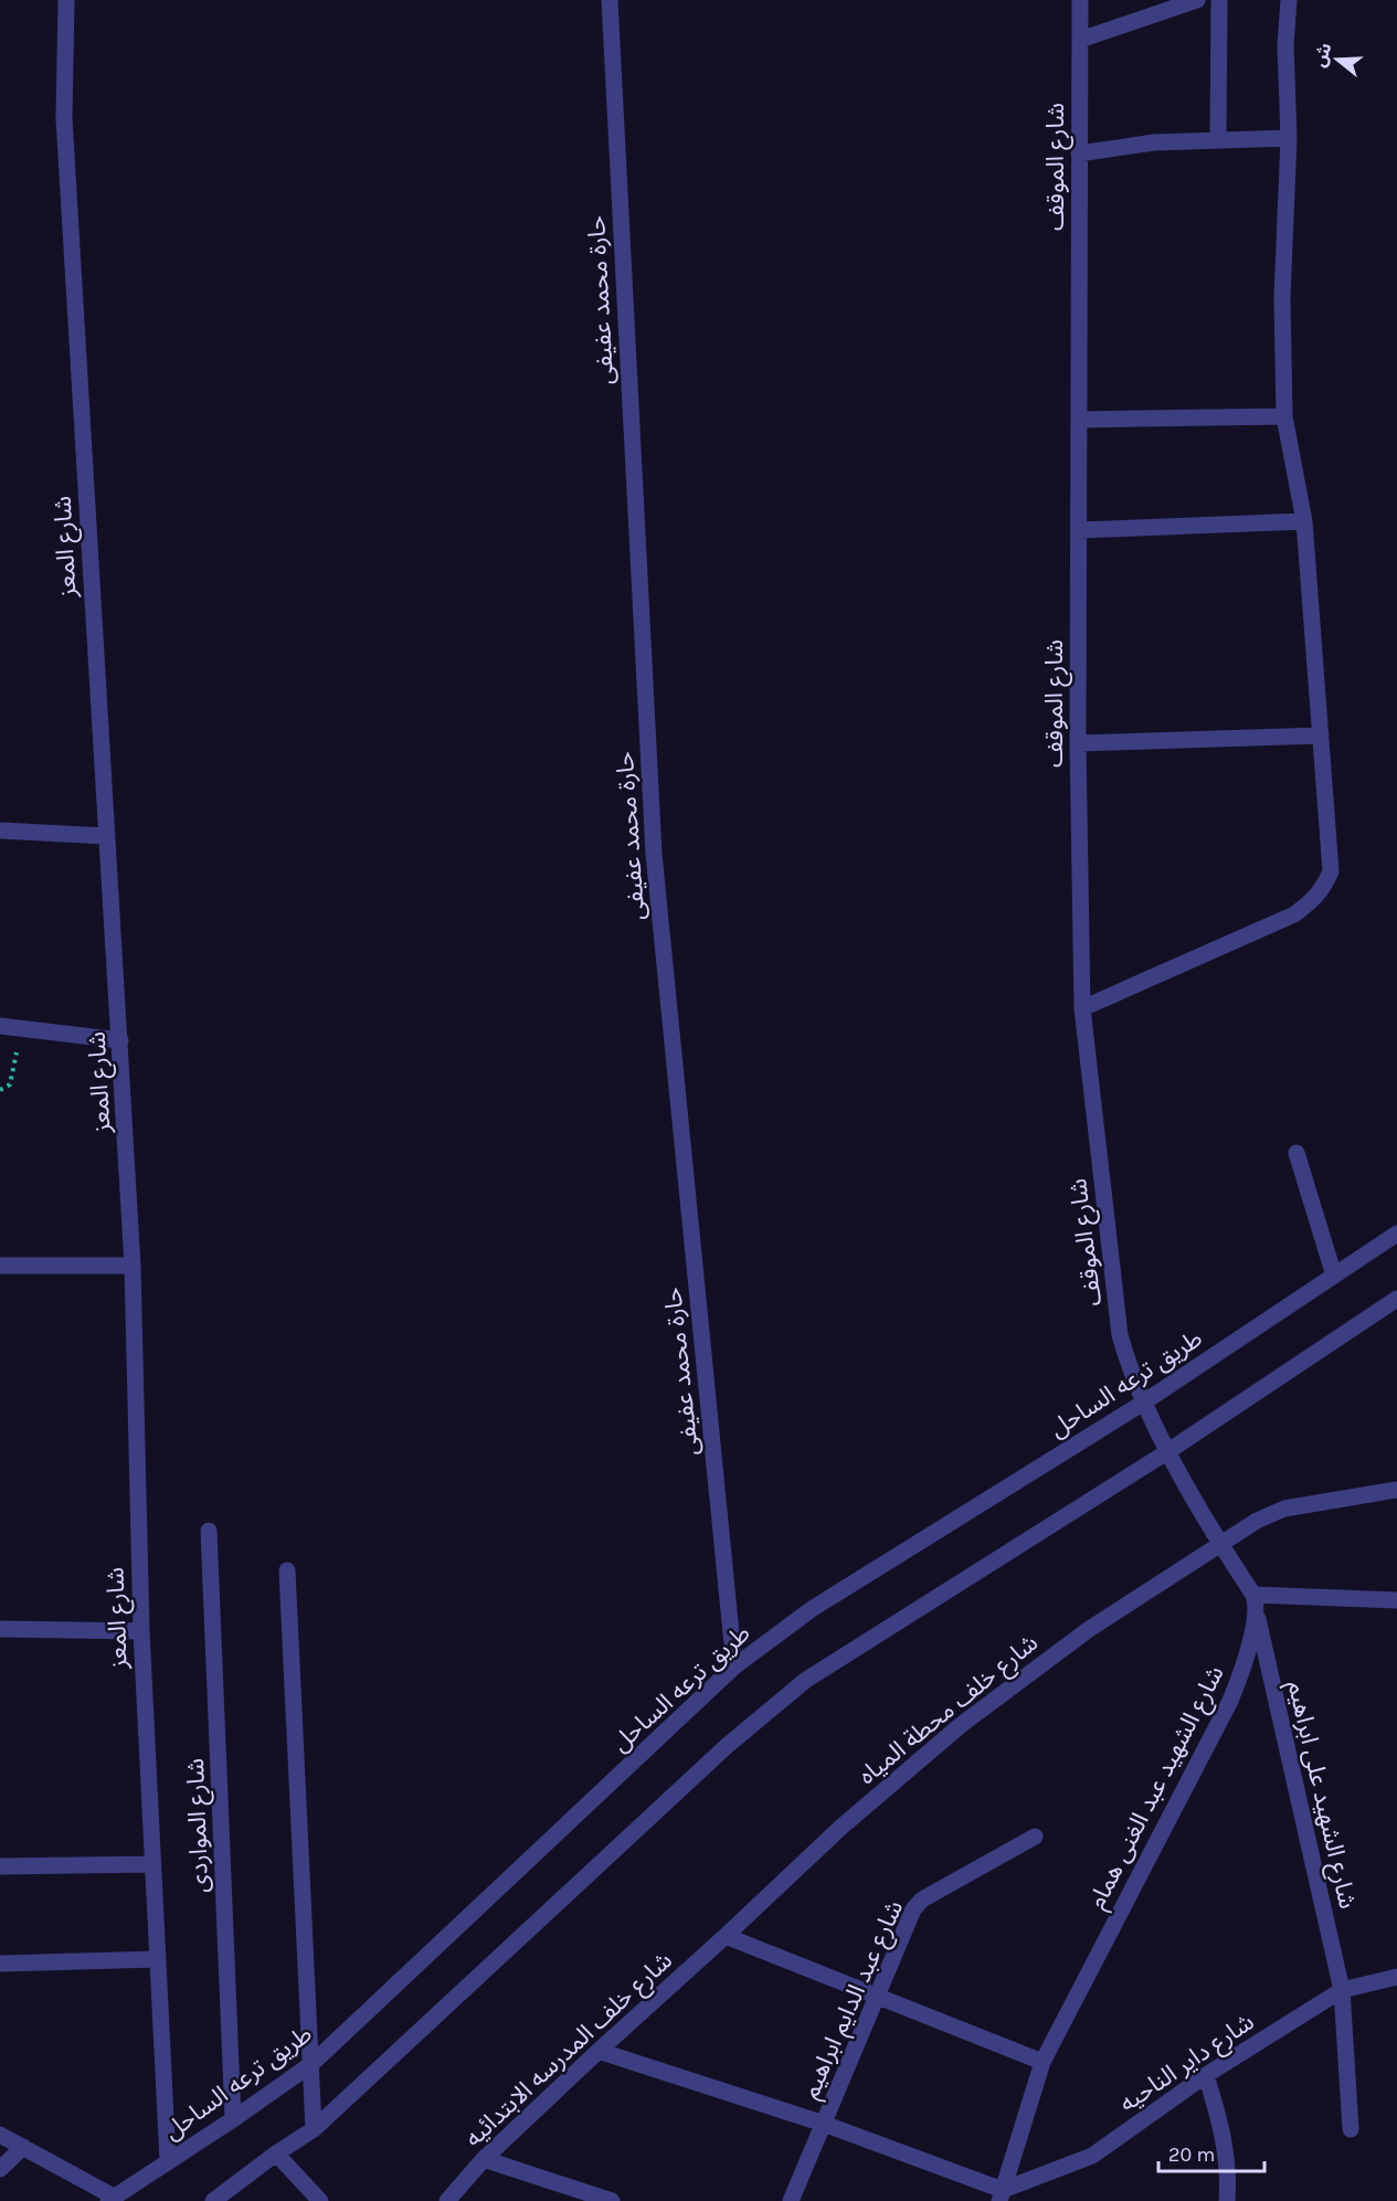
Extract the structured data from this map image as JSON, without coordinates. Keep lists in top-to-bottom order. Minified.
{"streets":{"street":["شارع الموقف","حارة محمد عفيفى","شارع المعز","طريق ترعه الساحل","شارع خلف محطة المياه","شارع الشهيد عبد الغنى همام","شارع الشهيد على ابراهيم","شارع المواردى","شارع عبد الدايم ابراهيم","شارع خلف المدرسه الابتدائيه","شارع داير الناحيه"]},"crossings":[["شارع الموقف","طريق ترعه الساحل"],["حارة محمد عفيفى","طريق ترعه الساحل"],["شارع المعز","طريق ترعه الساحل"],["طريق ترعه الساحل","شارع المواردى"],["شارع خلف محطة المياه","شارع خلف المدرسه الابتدائيه"],["شارع الشهيد عبد الغنى همام","شارع الشهيد على ابراهيم"],["شارع الشهيد عبد الغنى همام","شارع داير الناحيه"],["شارع الشهيد على ابراهيم","شارع داير الناحيه"]],"scale_bar":"20 m","north":"left"}
